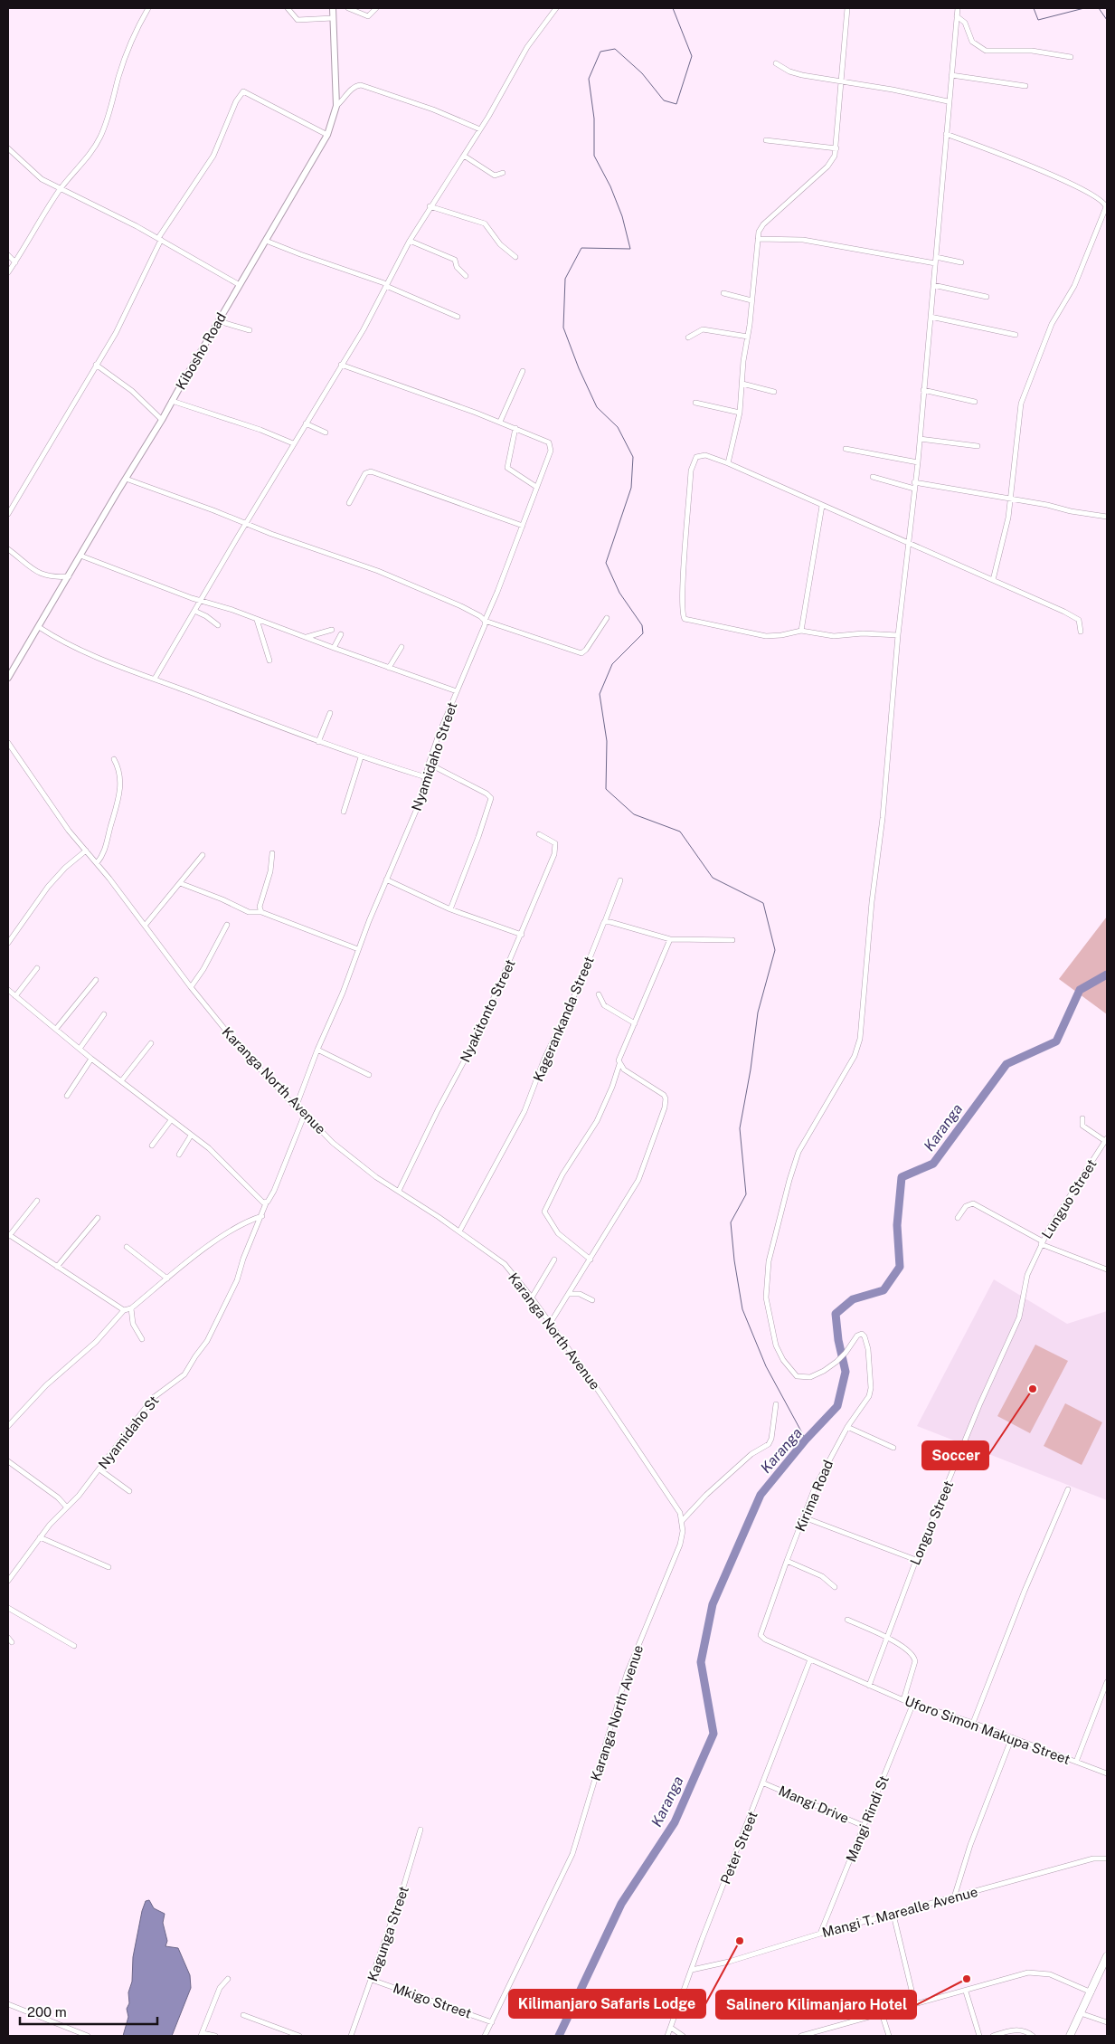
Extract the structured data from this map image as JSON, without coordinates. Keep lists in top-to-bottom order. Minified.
{"streets":{"street":["Kibosho Road","Nyamidaho Street","Nyakitonto Street","Kagerankanda Street","Karanga North Avenue","Lunguo Street","Nyamidaho St","Kirima Road","Longuo Street","Uforo Simon Makupa Street","Mangi Drive","Mangi Rindi St","Peter Street","Mangi T. Marealle Avenue","Kagunga Street","Mkigo Street"]},"crossings":[["Nyamidaho Street","Karanga North Avenue"],["Nyakitonto Street","Karanga North Avenue"],["Kagerankanda Street","Karanga North Avenue"],["Karanga North Avenue","Nyamidaho St"],["Karanga North Avenue","Mkigo Street"],["Lunguo Street","Longuo Street"],["Kirima Road","Uforo Simon Makupa Street"],["Kirima Road","Peter Street"],["Longuo Street","Uforo Simon Makupa Street"],["Uforo Simon Makupa Street","Mangi Rindi St"],["Uforo Simon Makupa Street","Peter Street"],["Mangi Drive","Mangi Rindi St"],["Mangi Drive","Peter Street"],["Mangi Rindi St","Mangi T. Marealle Avenue"],["Peter Street","Mangi T. Marealle Avenue"],["Kagunga Street","Mkigo Street"]],"water":["Karanga"],"places":["Soccer","Kilimanjaro Safaris Lodge","Salinero Kilimanjaro Hotel"],"scale_bar":"200 m"}
